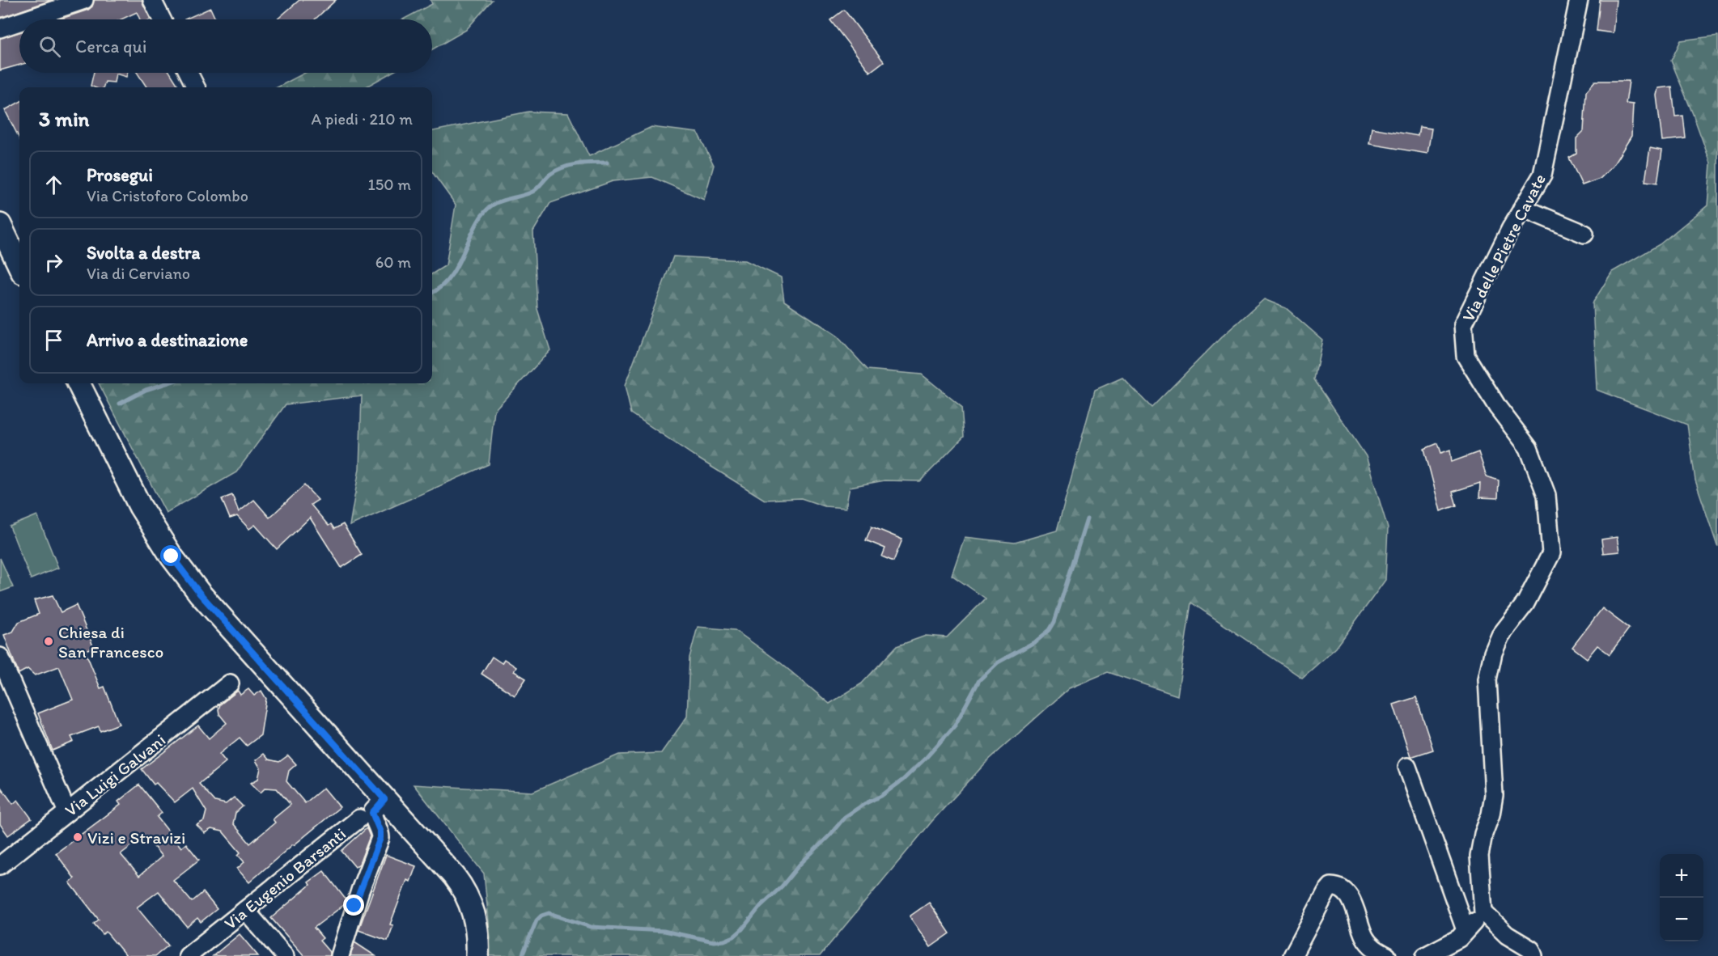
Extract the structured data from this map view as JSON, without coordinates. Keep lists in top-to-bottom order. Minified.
{"streets":{"street":["Via delle Pietre Cavate","Via Luigi Galvani","Via Eugenio Barsanti"]},"places":["Chiesa di San Francesco","Vizi e Stravizi"],"page":{"search":"Cerca qui","heading":["3 min","A piedi · 210 m"],"list":[["Prosegui","Via Cristoforo Colombo","150 m"],["Svolta a destra","Via di Cerviano","60 m"],"Arrivo a destinazione"],"map_buttons":["+","−"]}}
